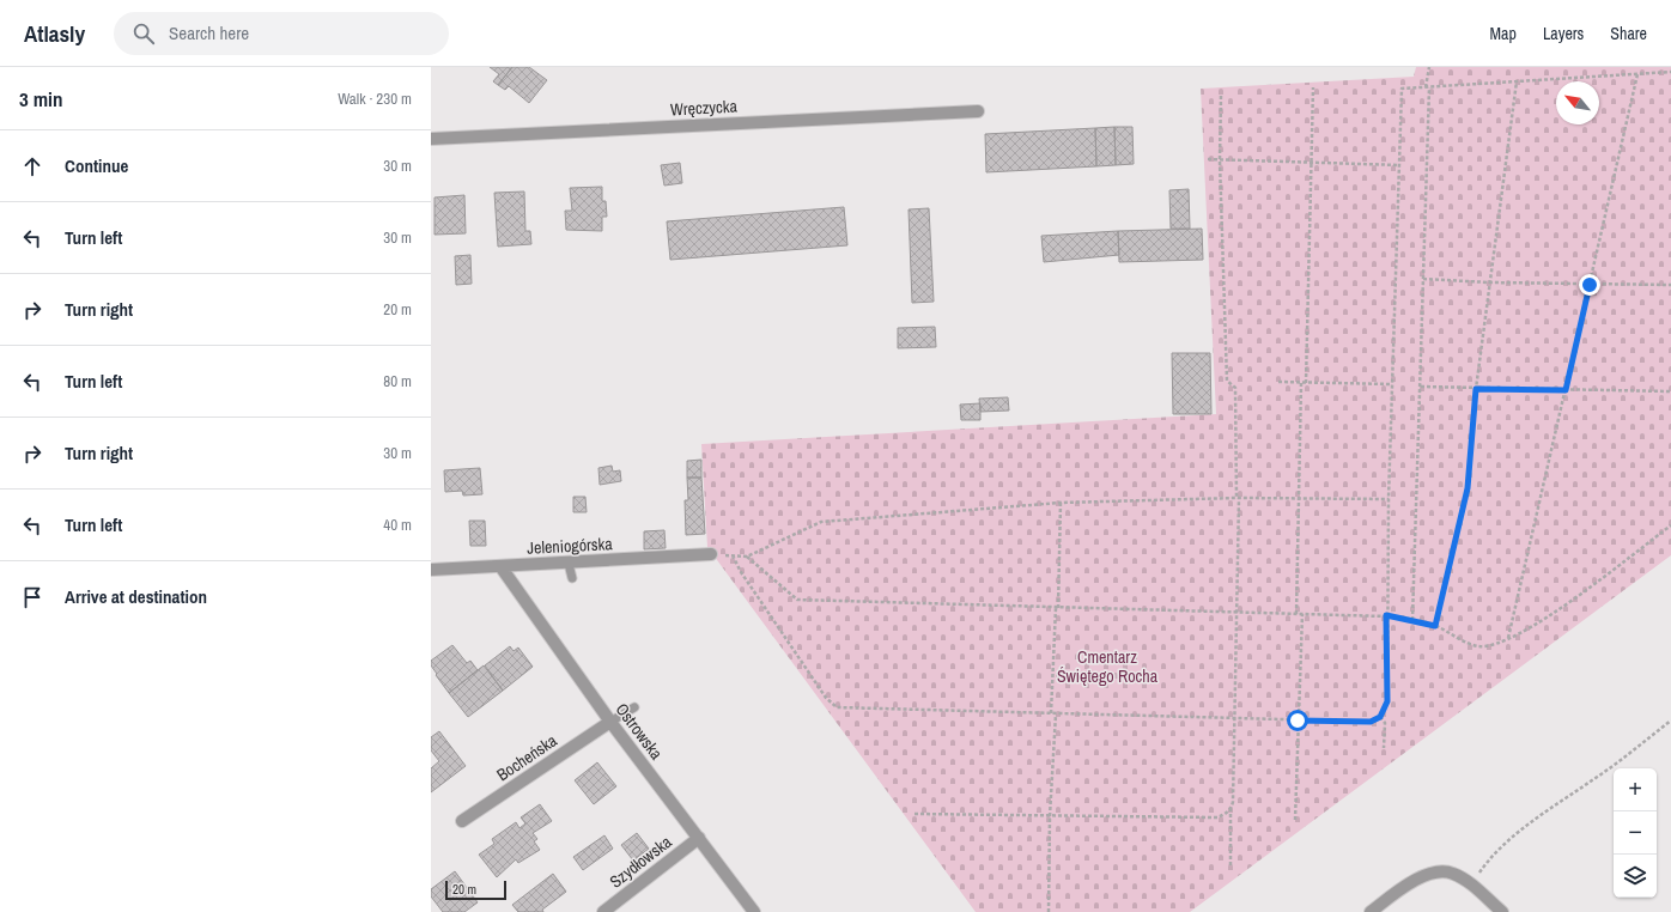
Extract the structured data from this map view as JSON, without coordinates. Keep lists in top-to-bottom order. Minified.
{"streets":{"street":["Wręczycka","Jeleniogórska","Ostrowska","Bocheńska","Szydłowska"]},"crossings":[["Jeleniogórska","Ostrowska"],["Ostrowska","Bocheńska"],["Ostrowska","Szydłowska"]],"parks":["Cmentarz Świętego Rocha"],"scale_bar":"20 m","north":"top left","page":{"header":"Atlasly","search":"Search here","nav":["Map","Layers","Share"],"heading":["3 min","Walk · 230 m"],"list":[["Continue","30 m"],["Turn left","30 m"],["Turn right","20 m"],["Turn left","80 m"],["Turn right","30 m"],["Turn left","40 m"],"Arrive at destination"],"map_buttons":["+","−"],"scale":"20 m"}}
